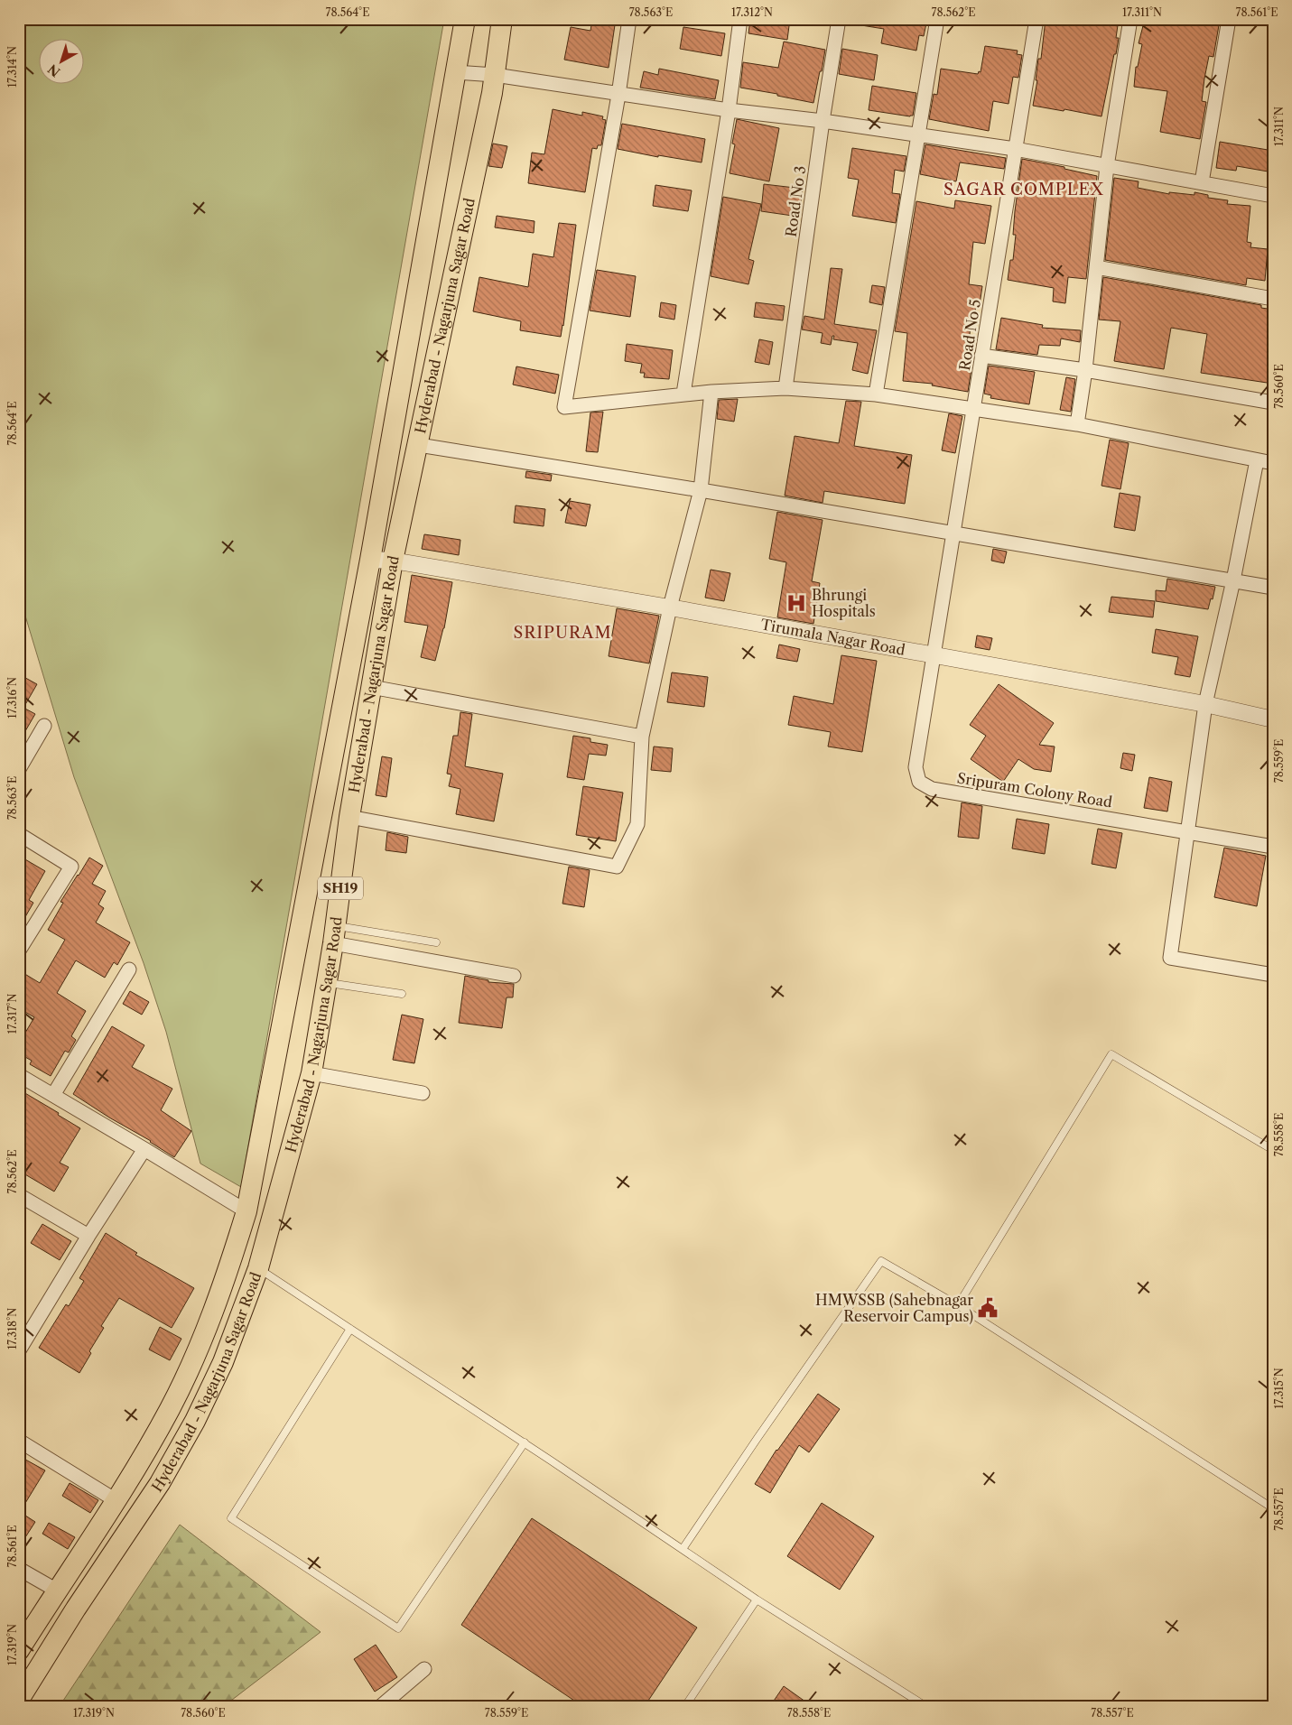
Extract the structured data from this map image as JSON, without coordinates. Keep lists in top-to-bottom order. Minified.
{"streets":{"main road":["Hyderabad - Nagarjuna Sagar Road","SH19"],"street":["Road No 3","Road No 5","Tirumala Nagar Road","Sripuram Colony Road"]},"crossings":[["Hyderabad - Nagarjuna Sagar Road","Tirumala Nagar Road"],["Road No 5","Tirumala Nagar Road"],["Road No 5","Sripuram Colony Road"],["Tirumala Nagar Road","Sripuram Colony Road"]],"districts":["SAGAR COMPLEX","SRIPURAM"],"places":{"hospital":["Bhrungi Hospitals"],"public building":["HMWSSB (Sahebnagar Reservoir Campus)"]},"north":"bottom left","coordinates":["78.564°E","78.563°E","17.312°N","78.562°E","17.311°N","78.561°E","17.314°N","78.560°E","17.316°N","78.559°E","17.317°N","78.558°E","17.318°N","17.315°N","78.557°E","17.319°N"]}
